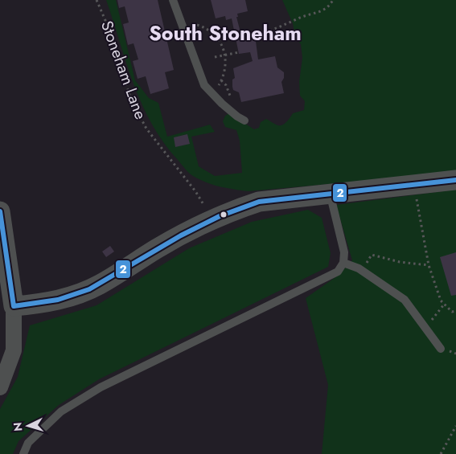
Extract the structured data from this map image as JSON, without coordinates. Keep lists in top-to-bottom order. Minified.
{"streets":{"path":["Stoneham Lane"]},"districts":["South Stoneham"],"lines":["transit line 2"],"north":"left"}
